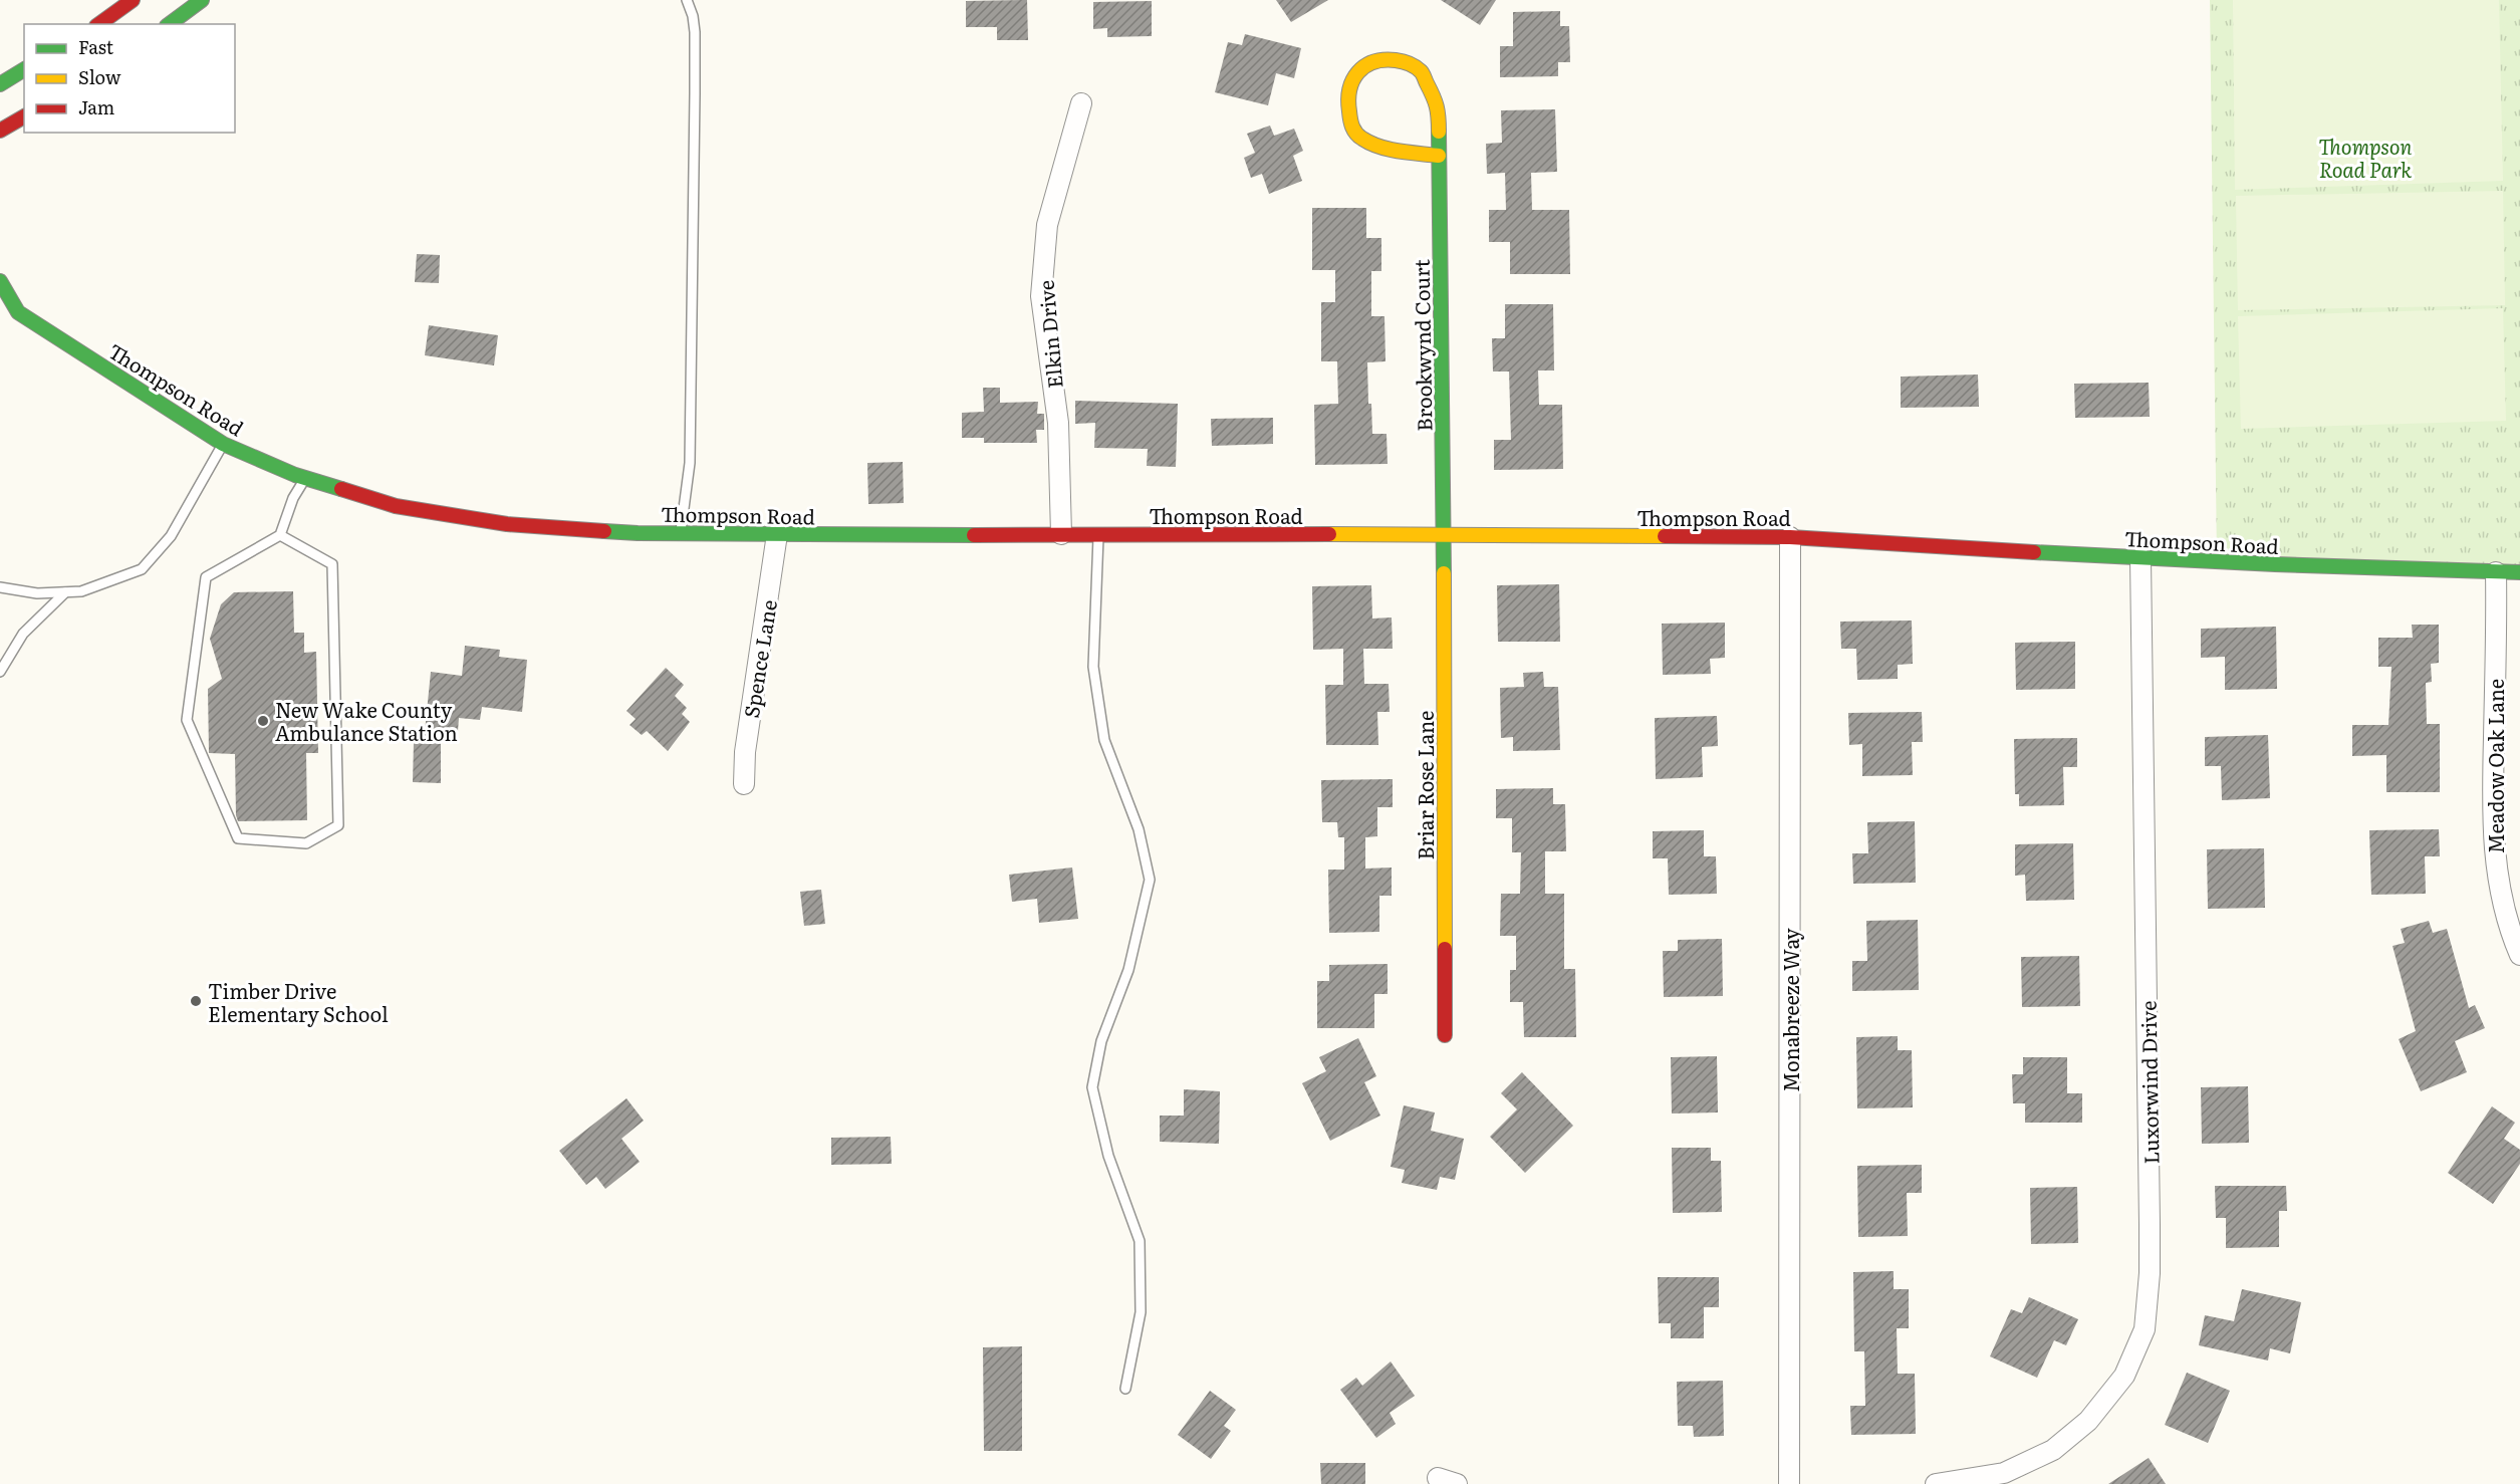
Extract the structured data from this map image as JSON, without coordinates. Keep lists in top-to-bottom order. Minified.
{"streets":{"street":["Elkin Drive","Brookwynd Court","Thompson Road","Spence Lane","Meadow Oak Lane","Briar Rose Lane","Monabreeze Way","Luxorwind Drive"]},"crossings":[["Elkin Drive","Thompson Road"],["Brookwynd Court","Thompson Road"],["Brookwynd Court","Briar Rose Lane"],["Thompson Road","Spence Lane"],["Thompson Road","Meadow Oak Lane"],["Thompson Road","Briar Rose Lane"],["Thompson Road","Monabreeze Way"],["Thompson Road","Luxorwind Drive"]],"parks":["Thompson Road Park"],"places":["New Wake County Ambulance Station","Timber Drive Elementary School"],"legend":["Fast","Slow","Jam"]}
